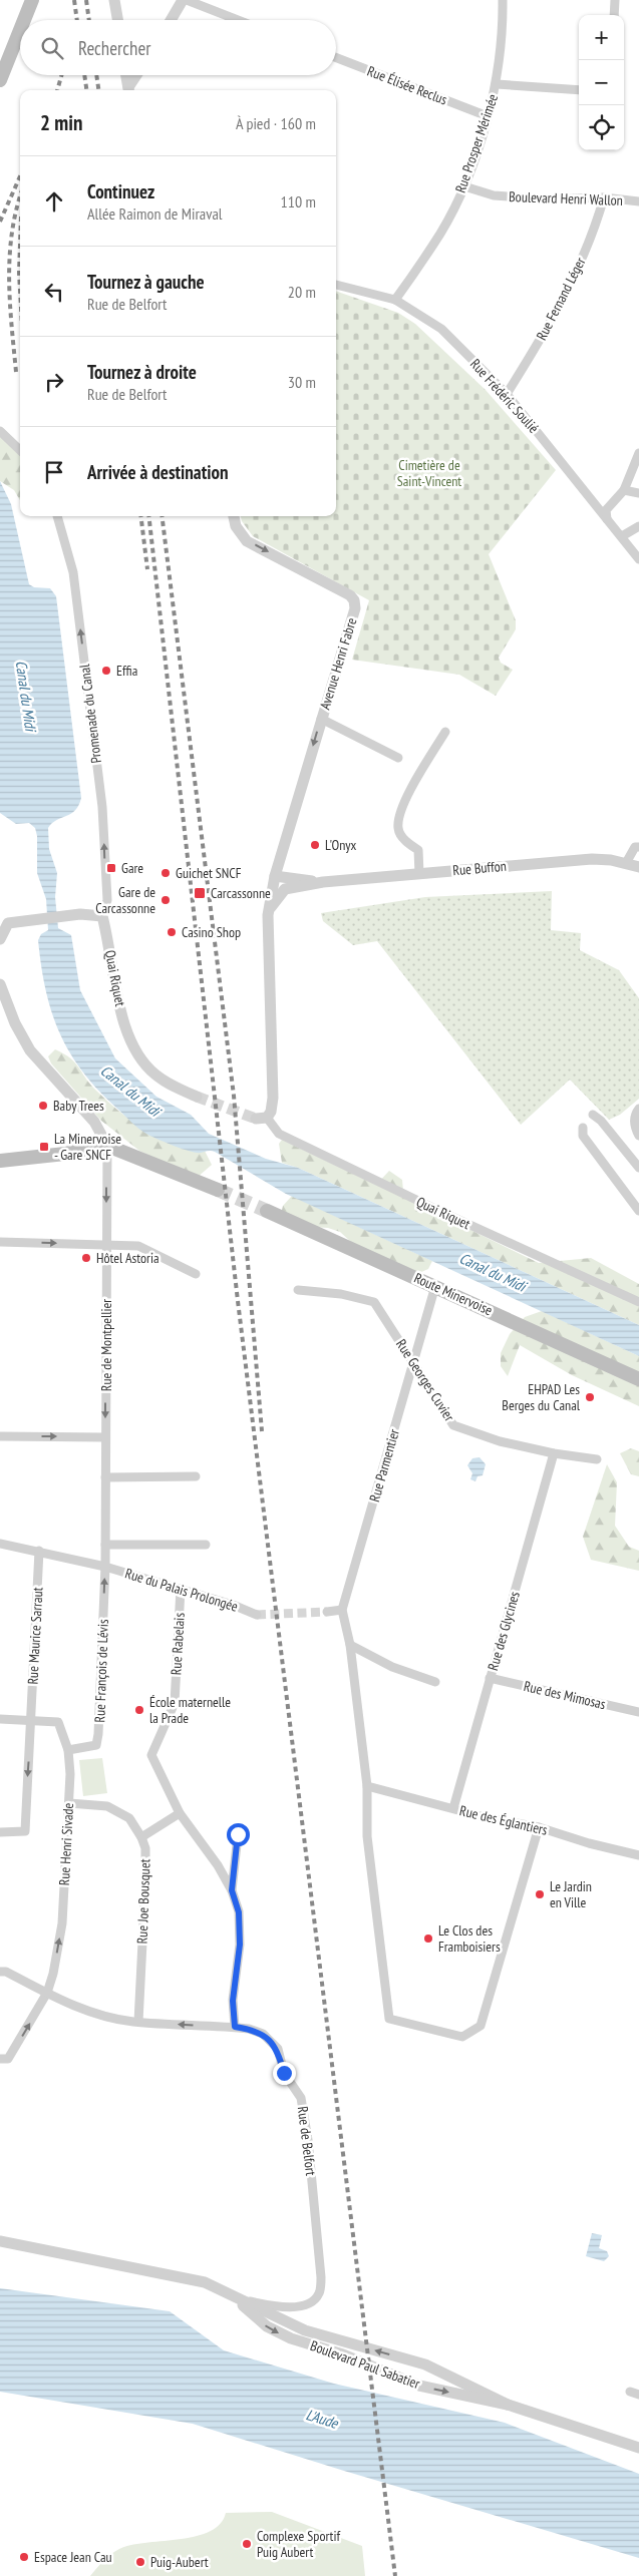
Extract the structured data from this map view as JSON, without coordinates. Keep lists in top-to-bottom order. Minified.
{"streets":{"main road":["Route Minervoise"],"street":["Rue Élisée Reclus","Rue Prosper Mérimée","Boulevard Henri Wallon","Rue Fernand Léger","Rue Frédéric Soulié","Avenue Henri Fabre","Promenade du Canal","Rue Buffon","Quai Riquet","Rue de Montpellier","Rue Georges Cuvier","Rue Parmentier","Rue du Palais Prolongée","Rue des Glycines","Rue Maurice Sarraut","Rue Rabelais","Rue François de Lévis","Rue des Mimosas","Rue des Églantiers","Rue Henri Sivade","Rue Joe Bousquet","Rue de Belfort","Boulevard Paul Sabatier"]},"crossings":[["Rue Élisée Reclus","Rue Prosper Mérimée"],["Rue Prosper Mérimée","Boulevard Henri Wallon"],["Rue Prosper Mérimée","Rue Frédéric Soulié"],["Boulevard Henri Wallon","Rue Fernand Léger"],["Rue Fernand Léger","Rue Frédéric Soulié"],["Avenue Henri Fabre","Rue Buffon"],["Promenade du Canal","Quai Riquet"],["Route Minervoise","Rue Parmentier"],["Rue de Montpellier","Rue du Palais Prolongée"],["Rue de Montpellier","Rue François de Lévis"],["Rue Georges Cuvier","Rue Parmentier"],["Rue Georges Cuvier","Rue des Glycines"],["Rue Parmentier","Rue des Églantiers"],["Rue du Palais Prolongée","Rue Maurice Sarraut"],["Rue du Palais Prolongée","Rue Rabelais"],["Rue du Palais Prolongée","Rue François de Lévis"],["Rue des Glycines","Rue des Mimosas"],["Rue des Glycines","Rue des Églantiers"],["Rue Maurice Sarraut","Rue Henri Sivade"],["Rue François de Lévis","Rue Henri Sivade"],["Rue Henri Sivade","Rue Joe Bousquet"],["Rue Henri Sivade","Rue de Belfort"],["Rue Joe Bousquet","Rue de Belfort"],["Rue de Belfort","Boulevard Paul Sabatier"]],"one_way":["Avenue Henri Fabre","Promenade du Canal","Rue de Montpellier","Rue Maurice Sarraut","Rue François de Lévis","Rue Henri Sivade"],"water":["Canal du Midi","L'Aude"],"parks":["Cimetière de Saint-Vincent"],"places":{"other":["Effia","L'Onyx","Guichet SNCF","Gare de Carcassonne","Casino Shop","Baby Trees","Hôtel Astoria","EHPAD Les Berges du Canal","École maternelle la Prade","Le Jardin en Ville","Le Clos des Framboisiers","Complexe Sportif Puig Aubert","Espace Jean Cau","Puig-Aubert"],"transit":["Gare","Carcassonne","La Minervoise - Gare SNCF"]},"page":{"map_buttons":["+","−"],"search":"Rechercher","heading":["2 min","À pied · 160 m"],"list":[["Continuez","Allée Raimon de Miraval","110 m"],["Tournez à gauche","Rue de Belfort","20 m"],["Tournez à droite","Rue de Belfort","30 m"],"Arrivée à destination"]}}
